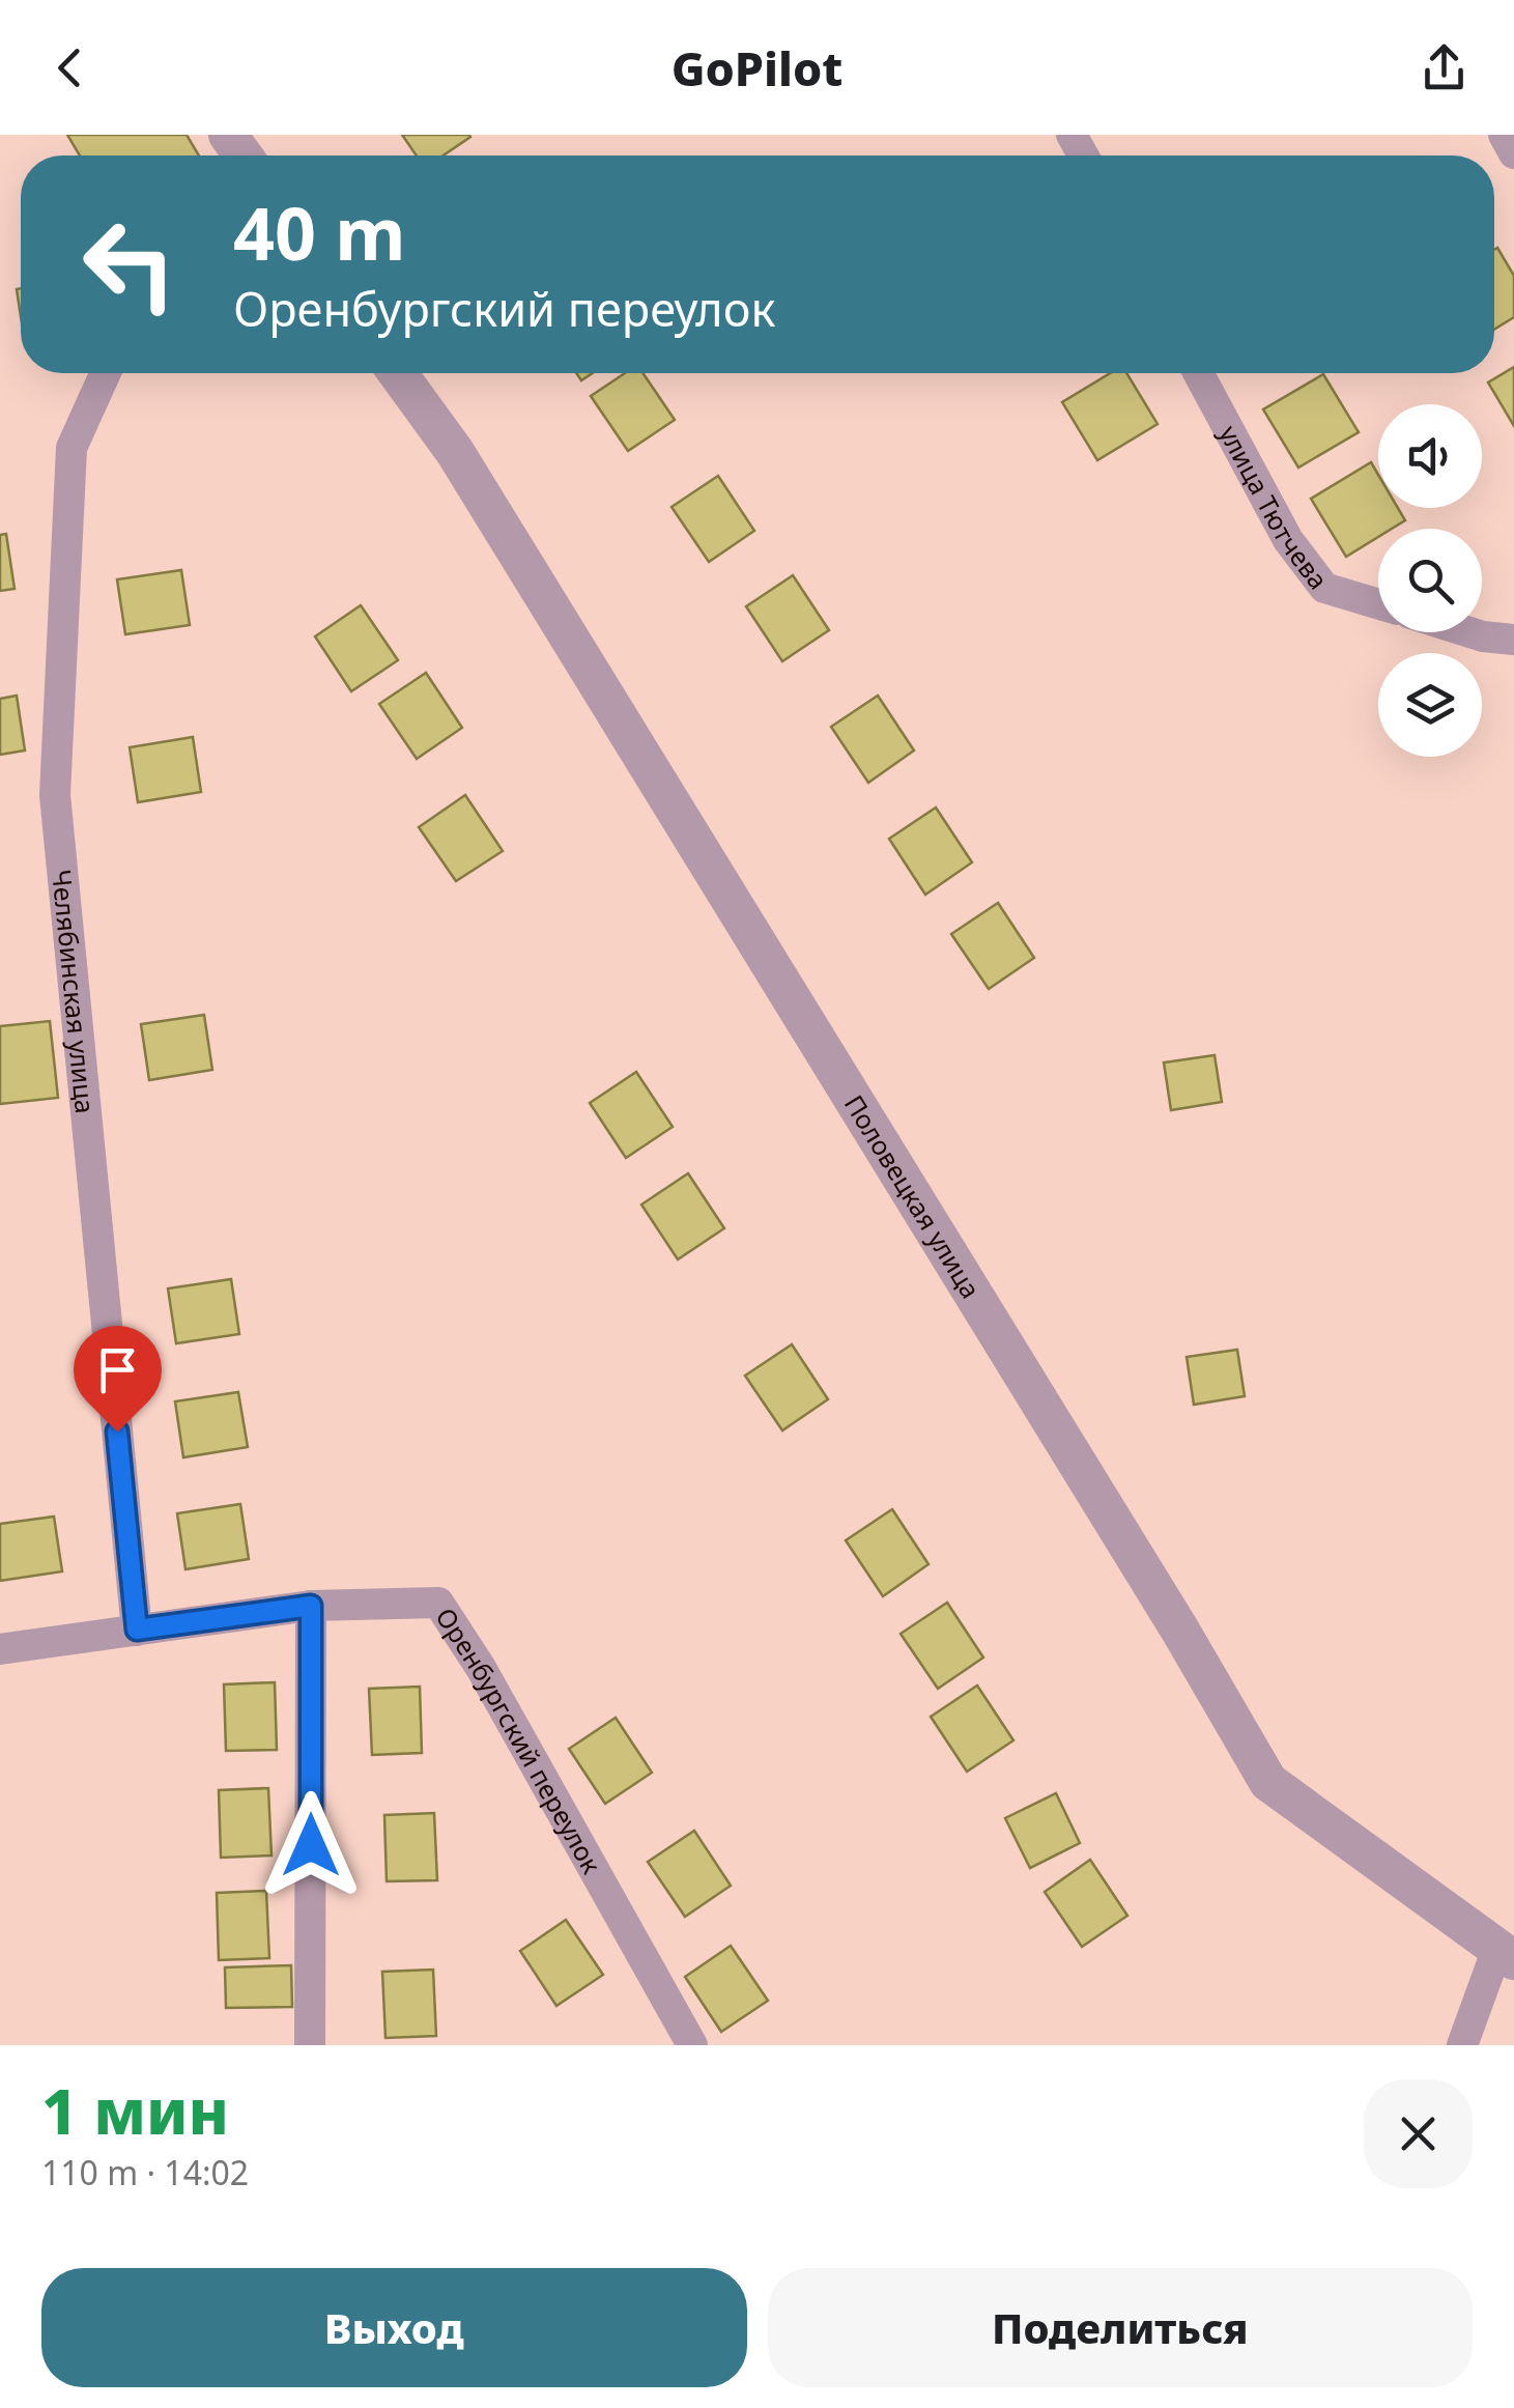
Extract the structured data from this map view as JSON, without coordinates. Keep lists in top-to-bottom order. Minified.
{"streets":{"street":["улица Тютчева","Челябинская улица","Половецкая улица","Оренбургский переулок"]},"crossings":[["Челябинская улица","Оренбургский переулок"]],"page":{"header":"GoPilot","turn":["40 m","Оренбургский переулок"],"heading":["1 мин","110 m · 14:02"],"buttons":["Выход","Поделиться"]}}
